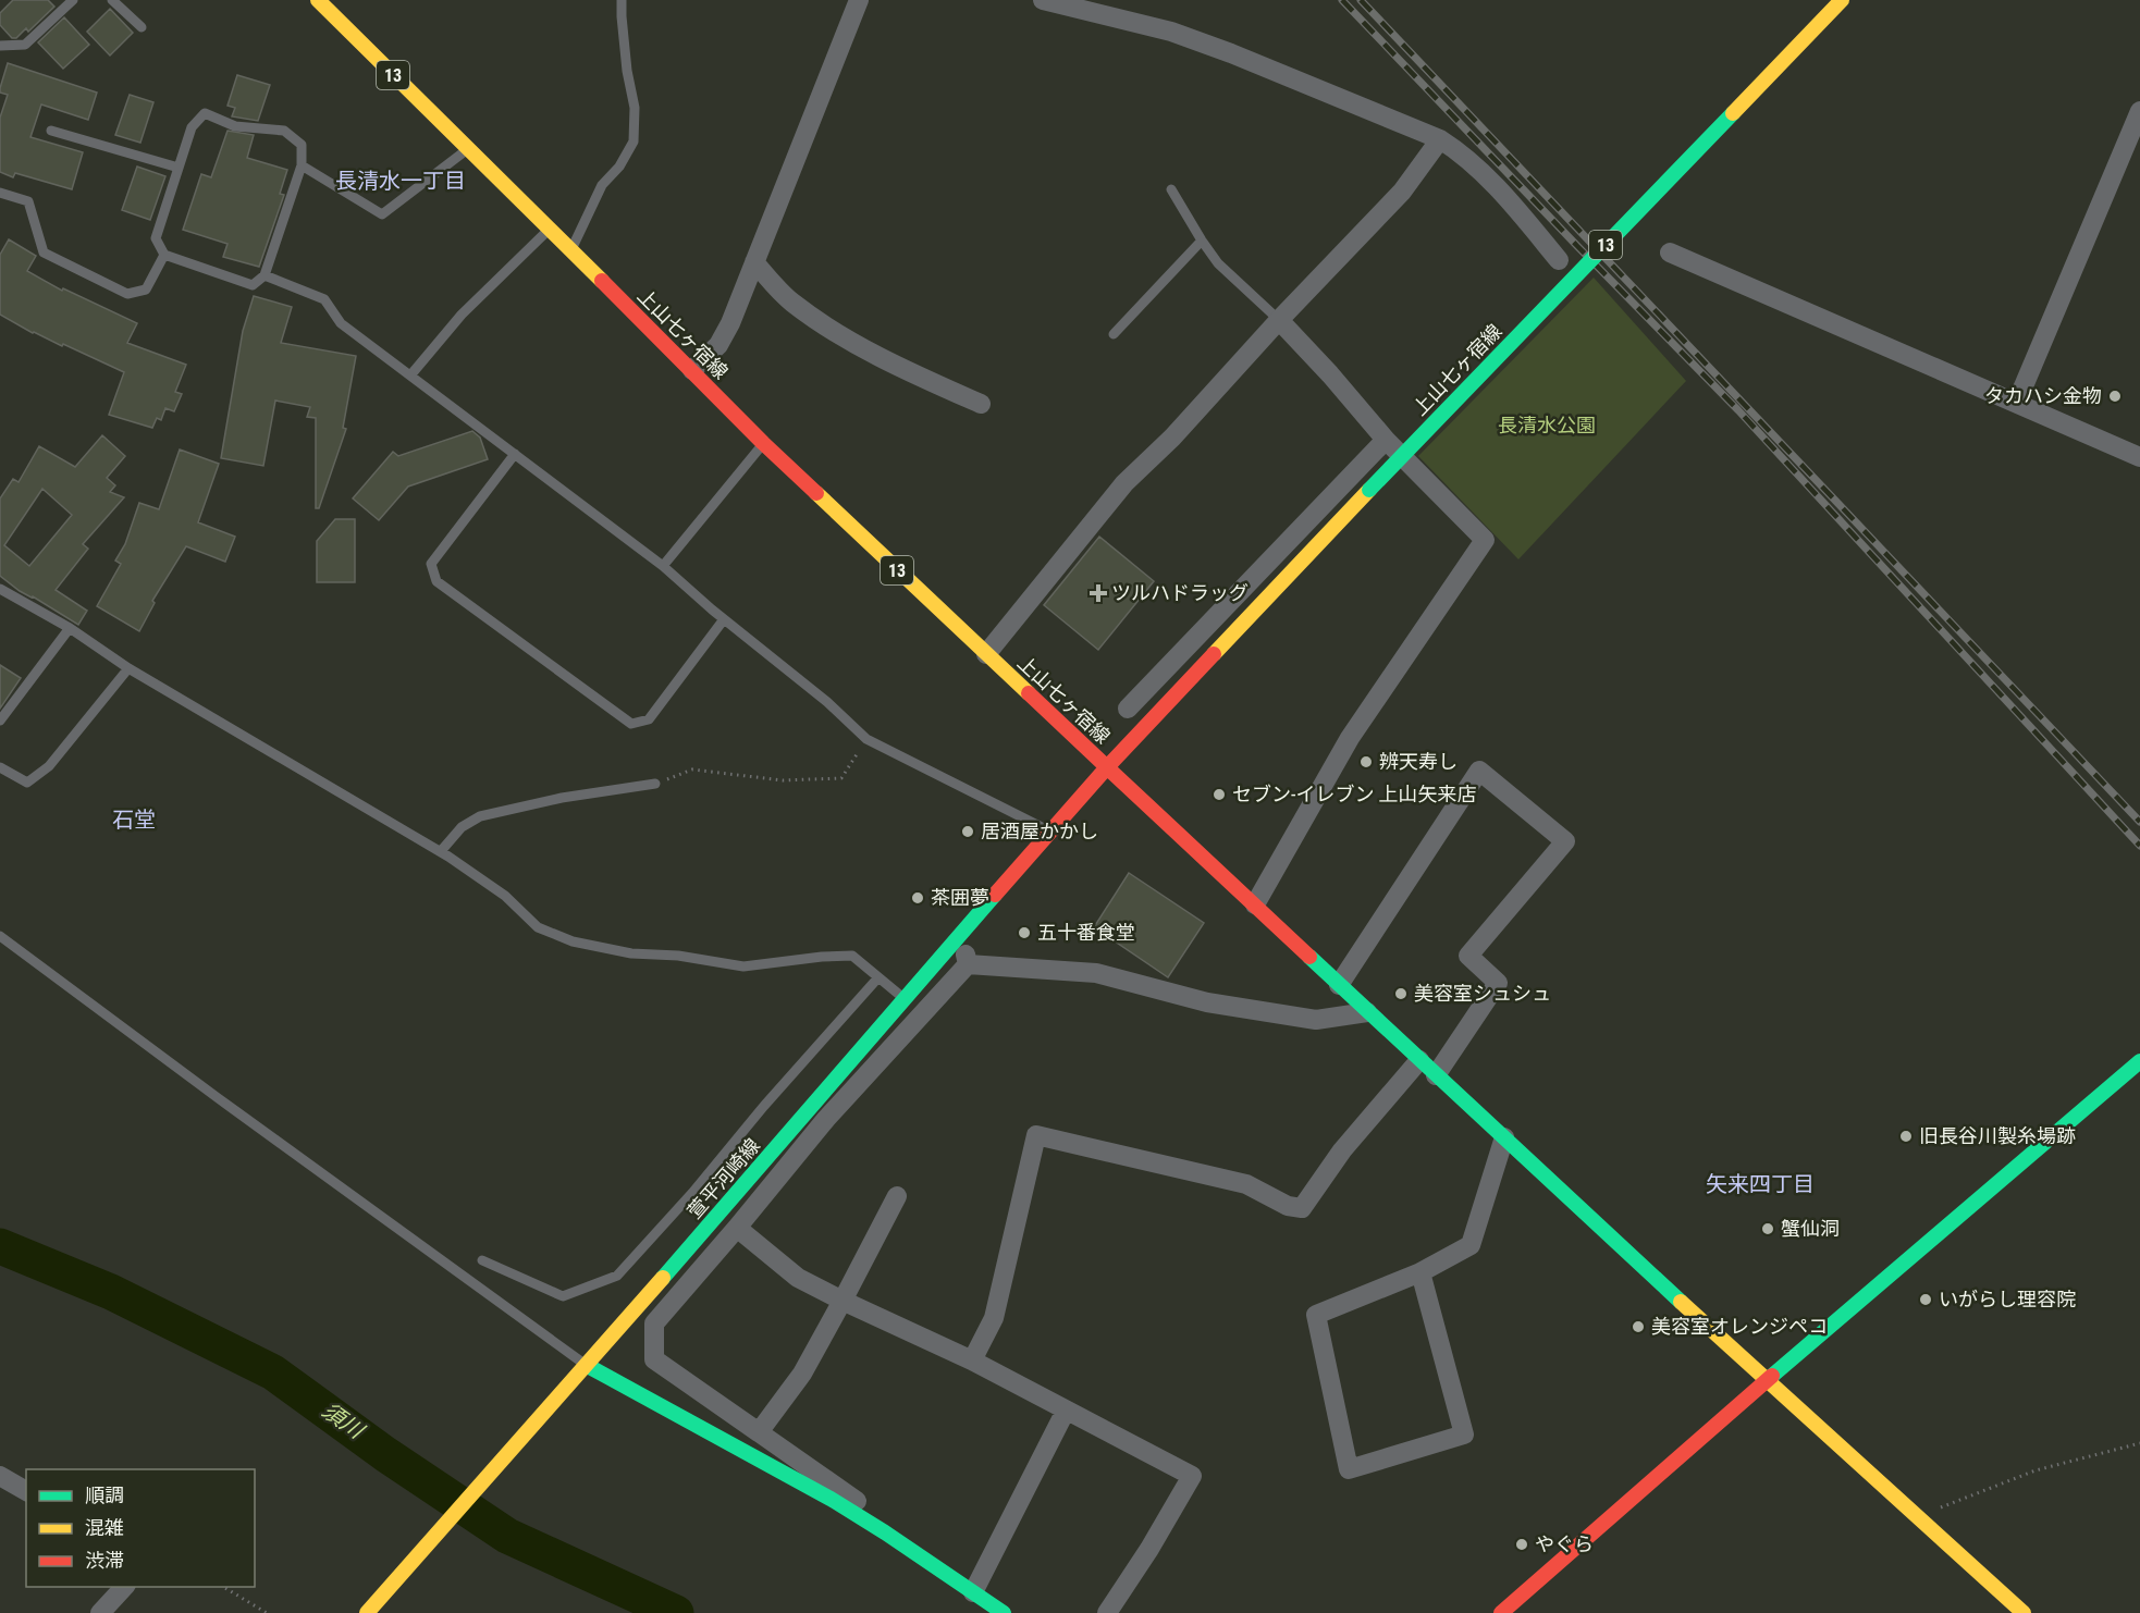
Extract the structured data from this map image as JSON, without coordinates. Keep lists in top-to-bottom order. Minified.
{"streets":{"main road":["13","上山七ヶ宿線","萱平河崎線"]},"crossings":[["上山七ヶ宿線","萱平河崎線"]],"districts":["長清水一丁目","石堂","矢来四丁目"],"water":["須川"],"parks":["長清水公園"],"places":{"other":["タカハシ金物","辨天寿し","セブン-イレブン 上山矢来店","居酒屋かかし","茶囲夢","五十番食堂","美容室シュシュ","旧長谷川製糸場跡","蟹仙洞","いがらし理容院","美容室オレンジペコ","やぐら"],"health":["ツルハドラッグ"]},"legend":["順調","混雑","渋滞"]}
